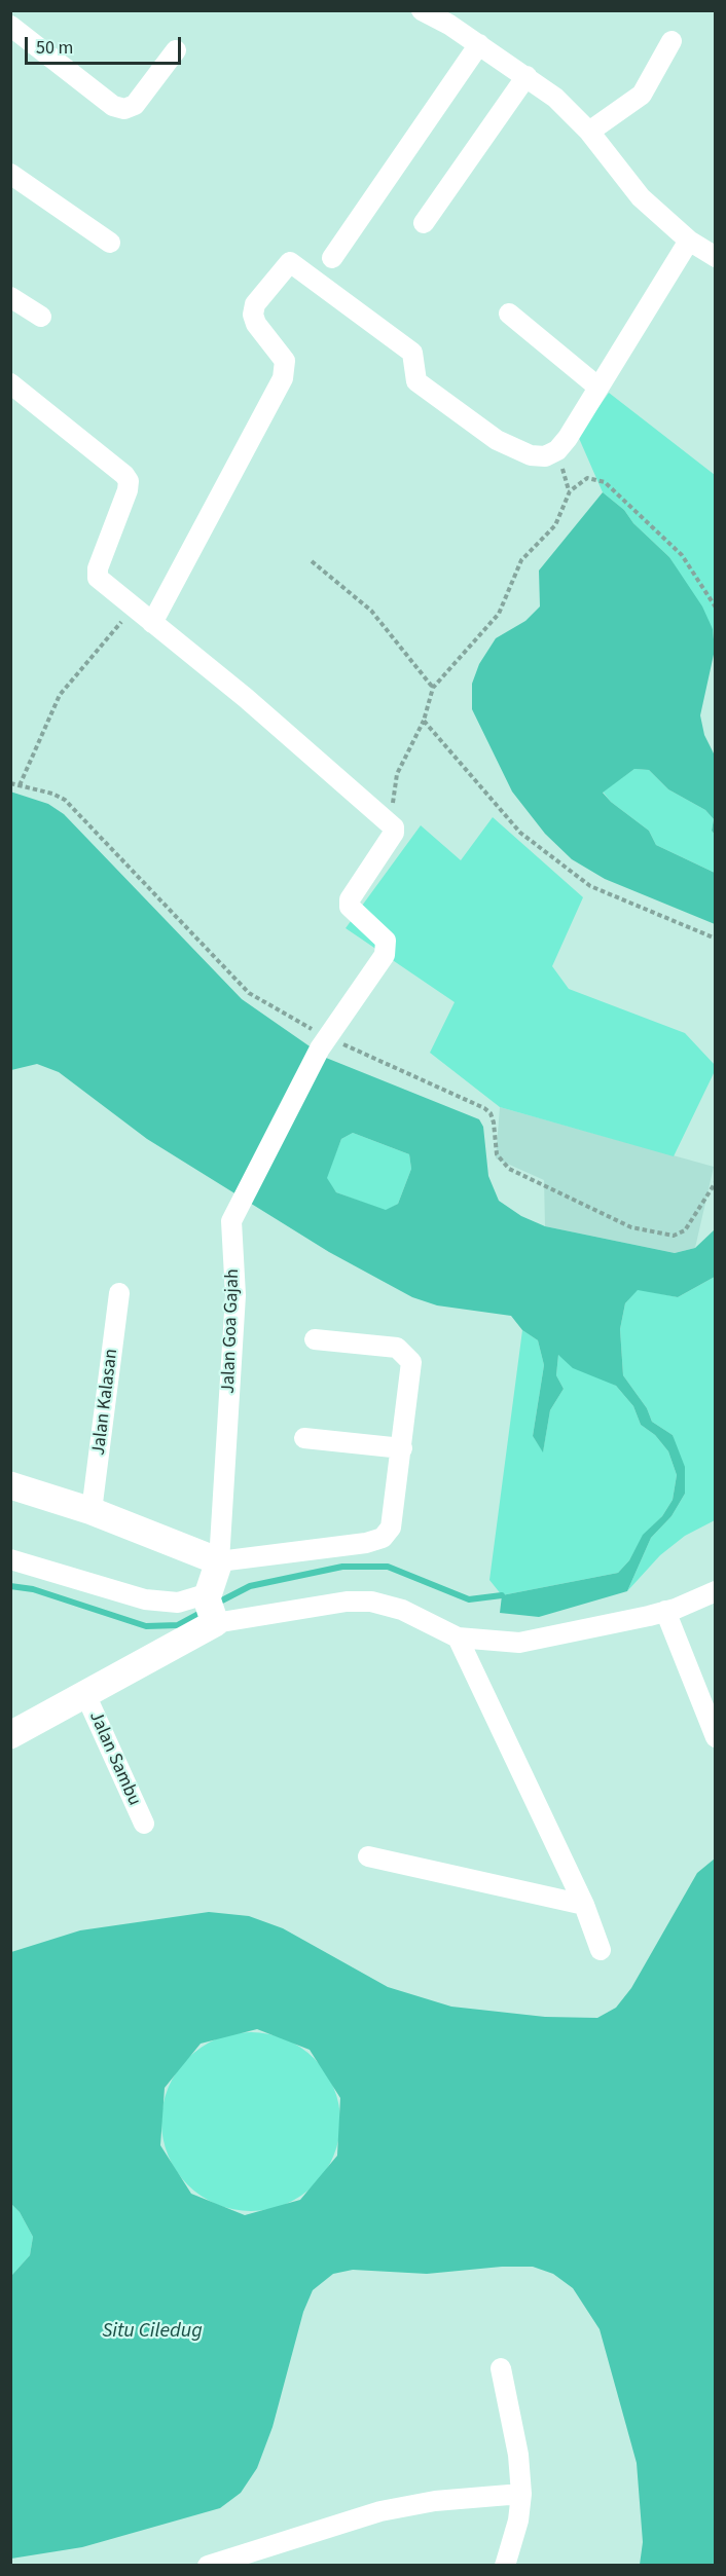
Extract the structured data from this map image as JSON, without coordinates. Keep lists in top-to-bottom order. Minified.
{"streets":{"street":["Jalan Goa Gajah","Jalan Kalasan","Jalan Sambu"]},"water":["Situ Ciledug"],"scale_bar":"50 m"}
